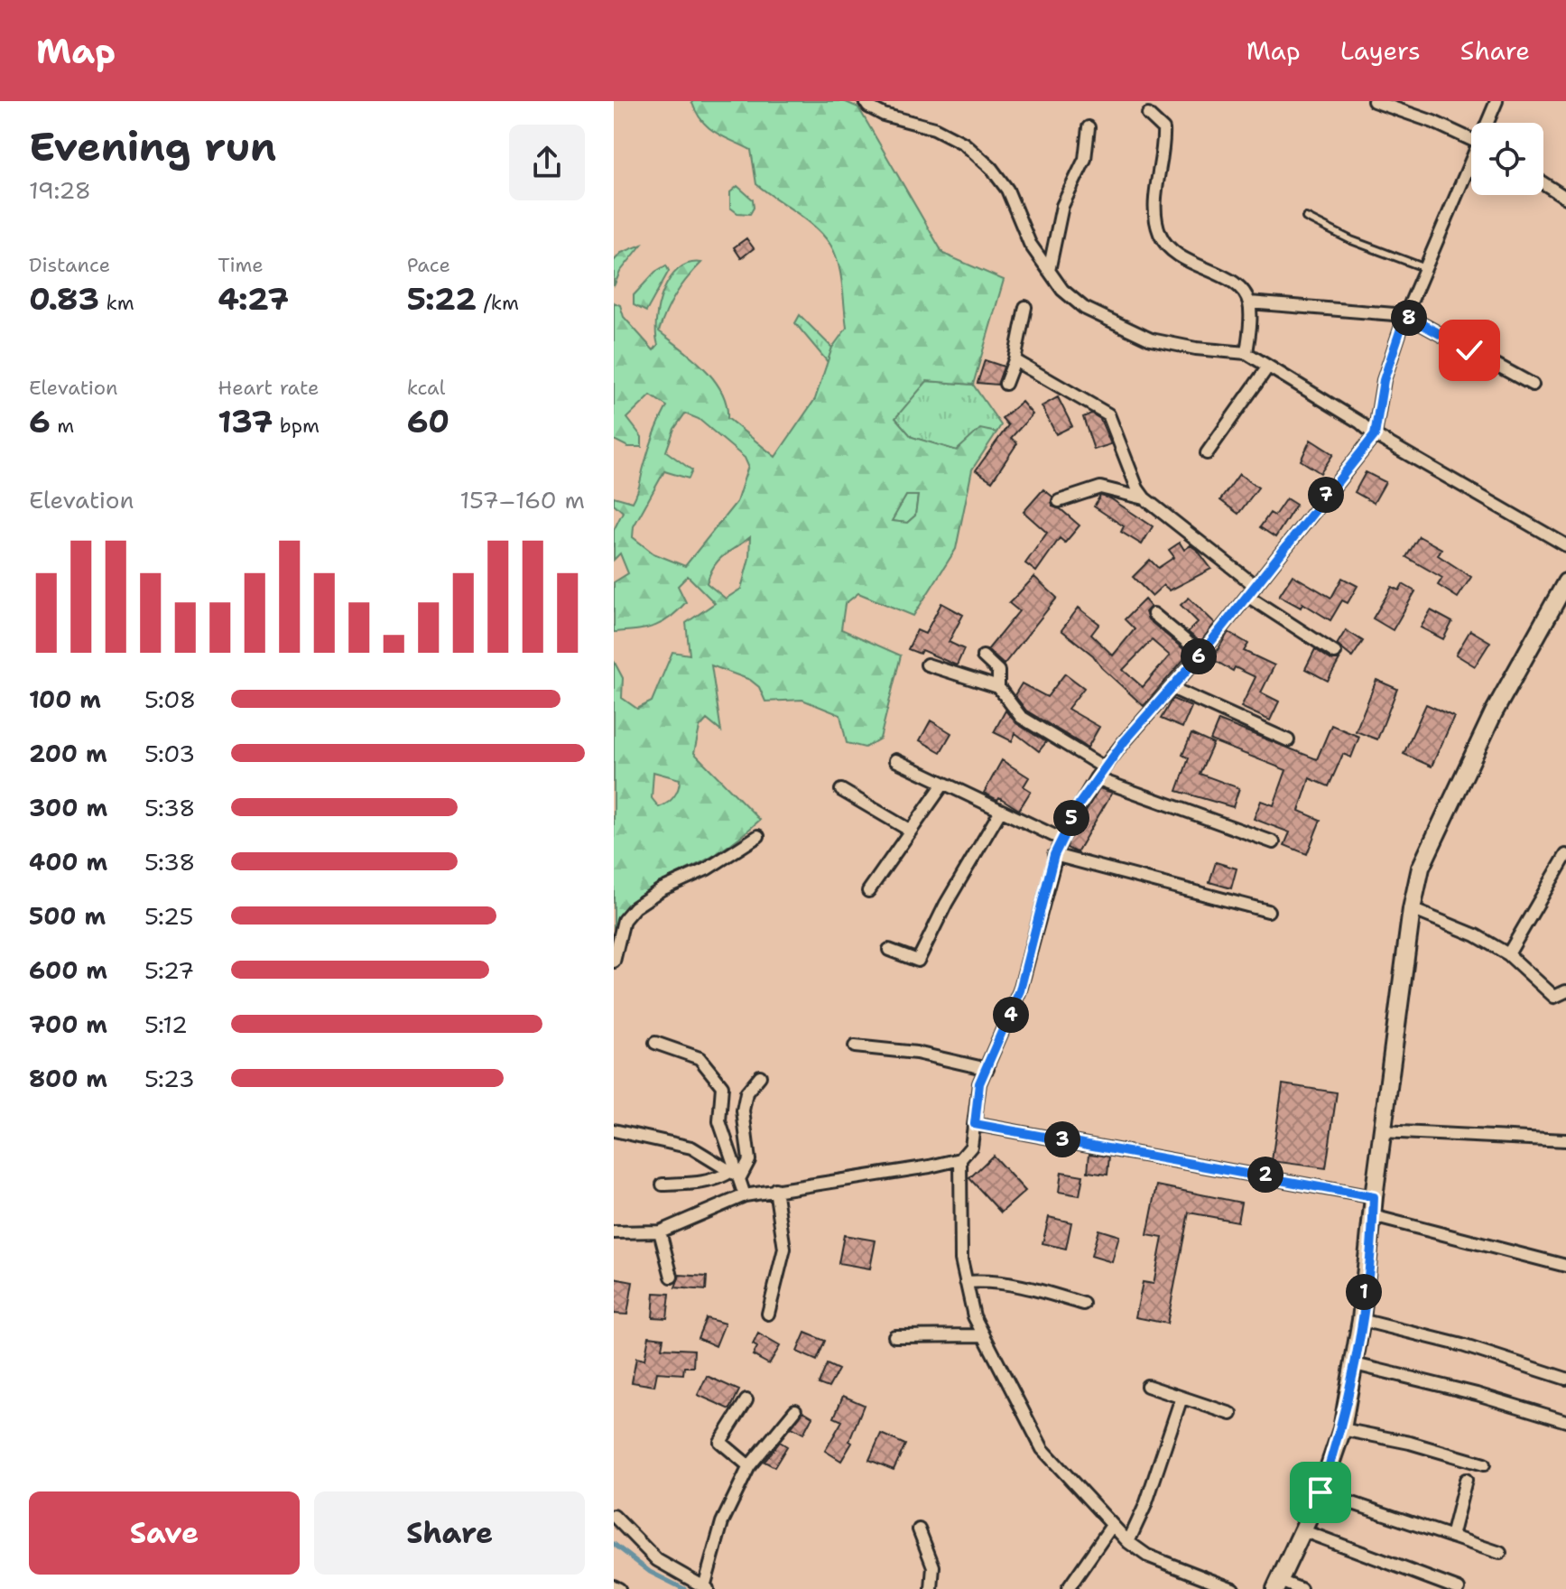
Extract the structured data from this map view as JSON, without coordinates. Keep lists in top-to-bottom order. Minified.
{"page":{"header":"Map","nav":["Map","Layers","Share"],"heading":["Evening run","19:28"],"stats":[["Distance","0.83 km"],["Time","4:27"],["Pace","5:22 /km"],["Elevation","6 m"],["Heart rate","137 bpm"],["kcal","60"]],"pins":["8","7","6","5","4","3","2","1"],"chart":["Elevation","157–160 m"],"list":[{"name":"100 m","note":"5:08"},{"name":"200 m","note":"5:03"},{"name":"300 m","note":"5:38"},{"name":"400 m","note":"5:38"},{"name":"500 m","note":"5:25"},{"name":"600 m","note":"5:27"},{"name":"700 m","note":"5:12"},{"name":"800 m","note":"5:23"}],"buttons":["Save","Share"]}}
